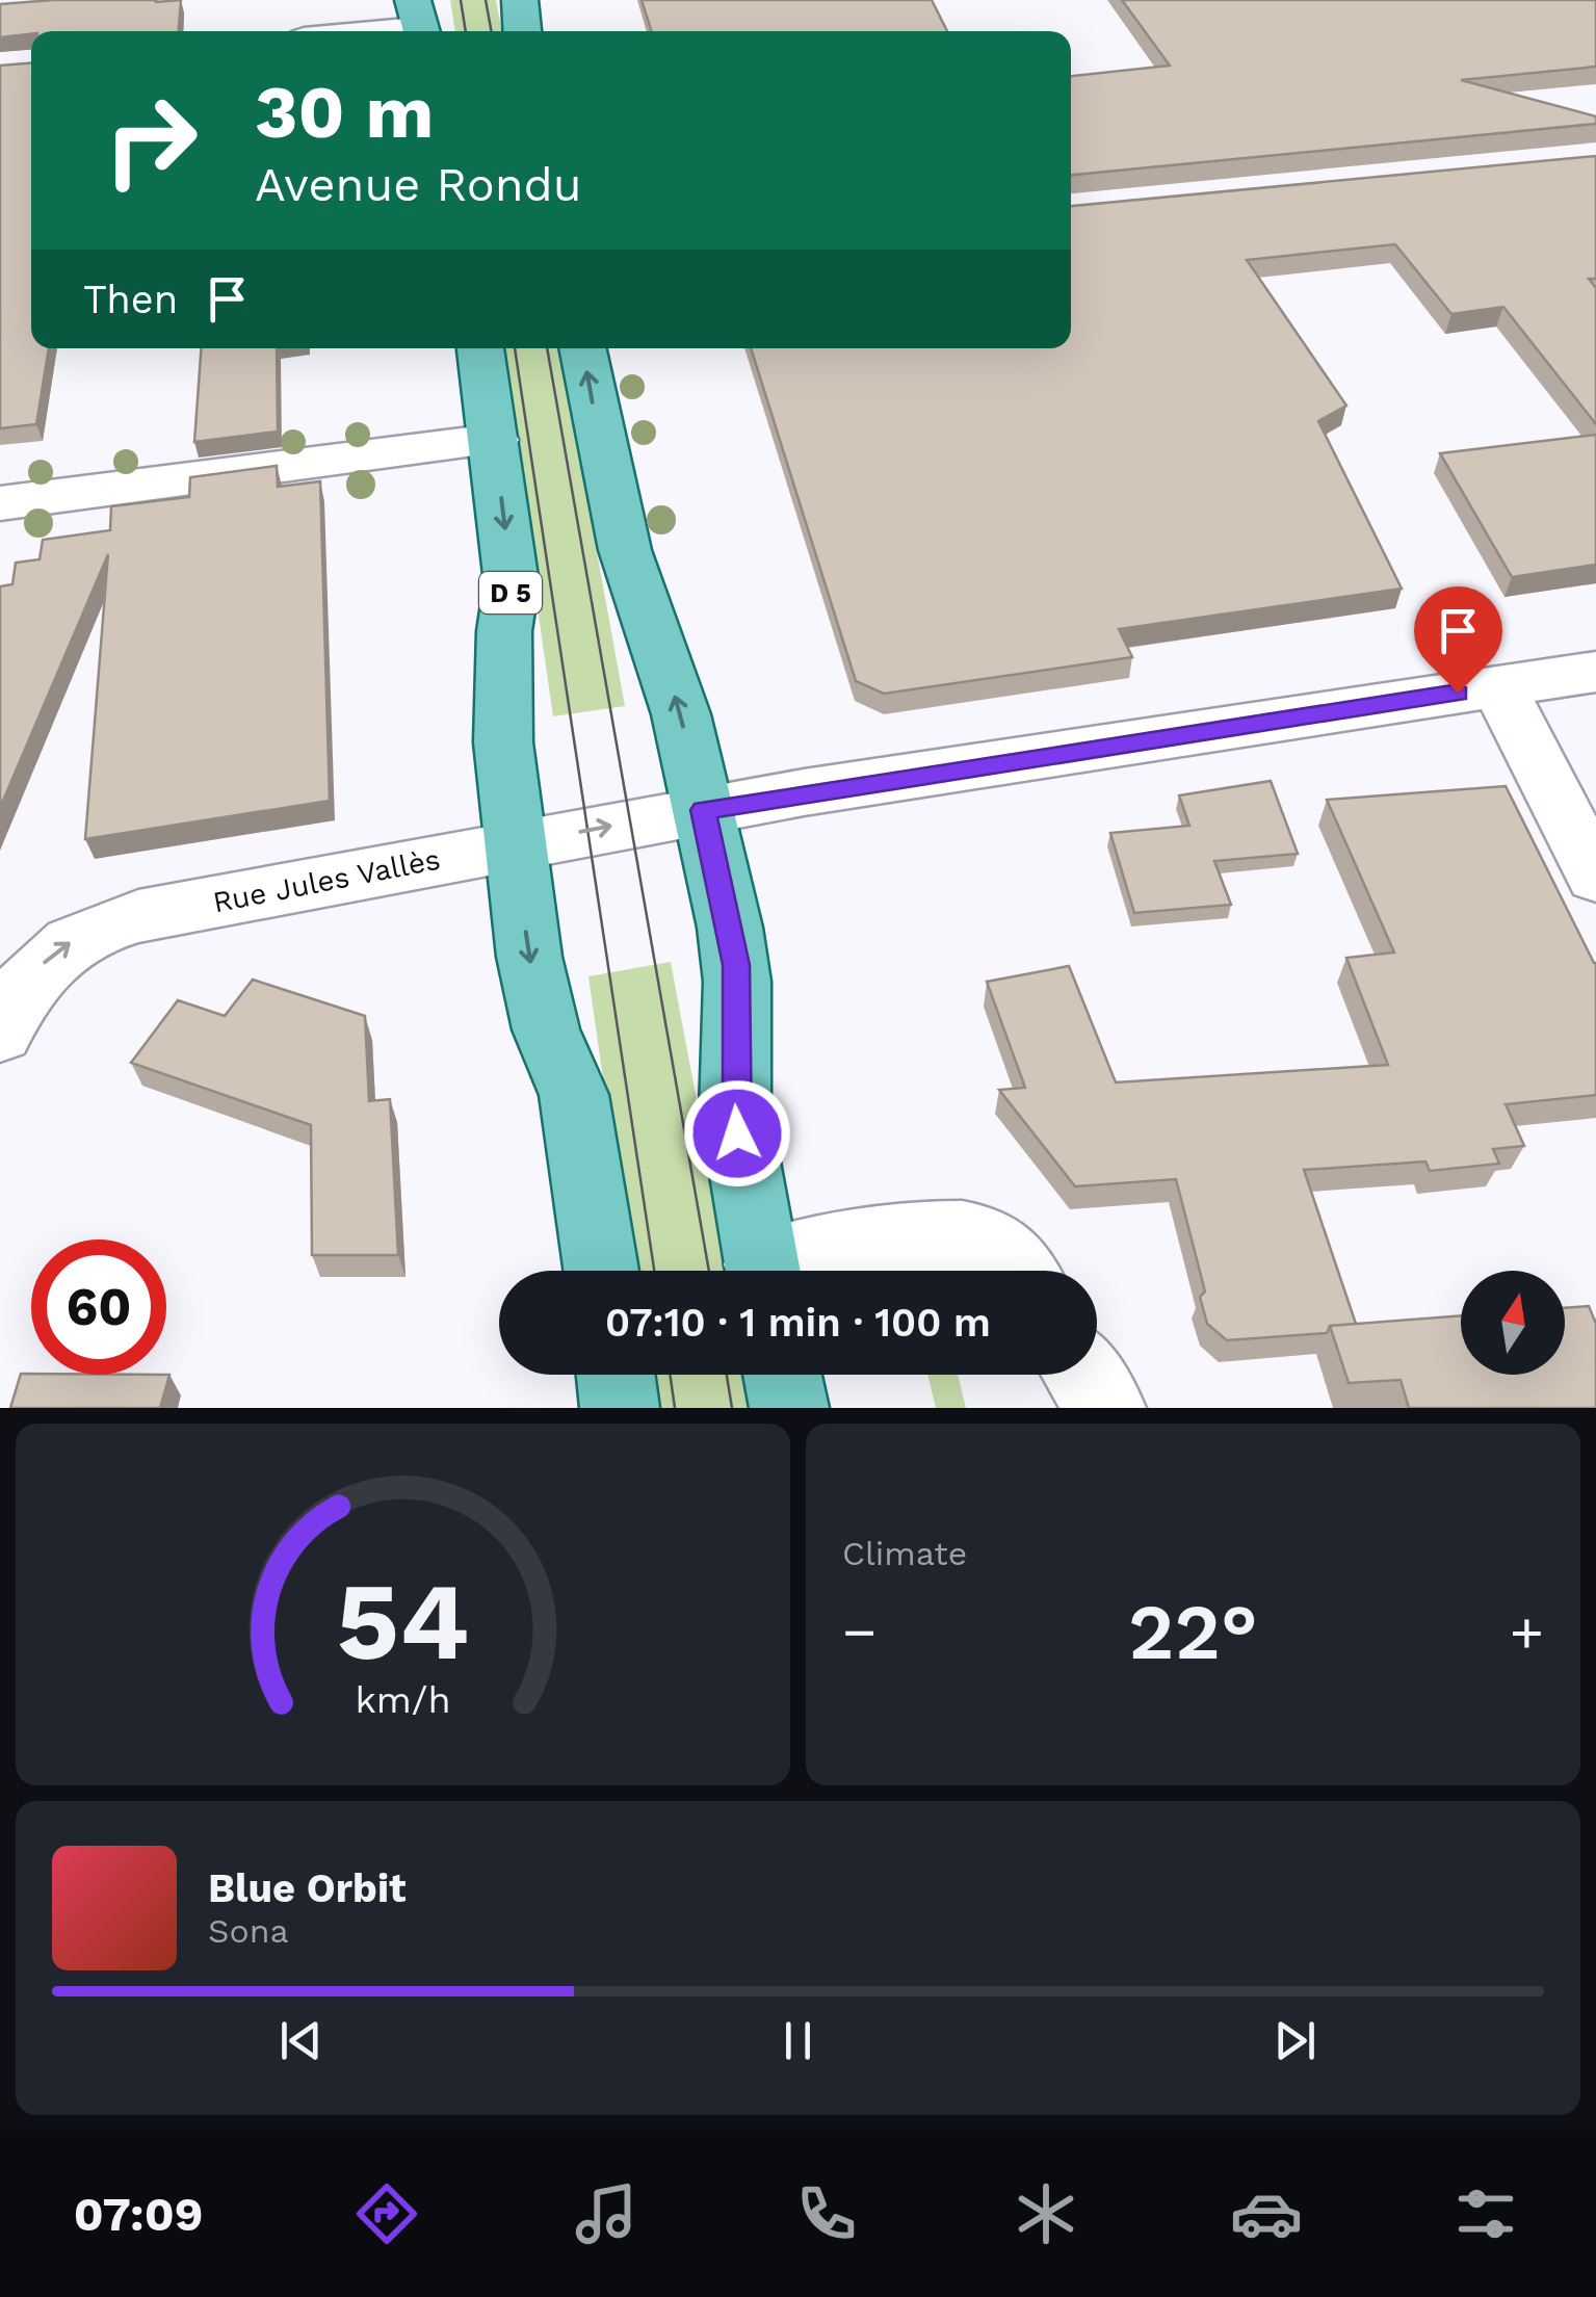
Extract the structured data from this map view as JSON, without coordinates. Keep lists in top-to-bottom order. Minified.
{"streets":{"main road":["D 5"],"street":["Rue Jules Vallès"]},"crossings":[["D 5","Rue Jules Vallès"]],"north":"top","page":{"turn":["30 m","Avenue Rondu"],"then":"Then","limit":"60","trip":"07:10 · 1 min · 100 m","tile":"Climate","heat":["−","22°","+"],"song":["Blue Orbit","Sona"],"tabs":"07:09","gauge":["54","km/h"]}}
